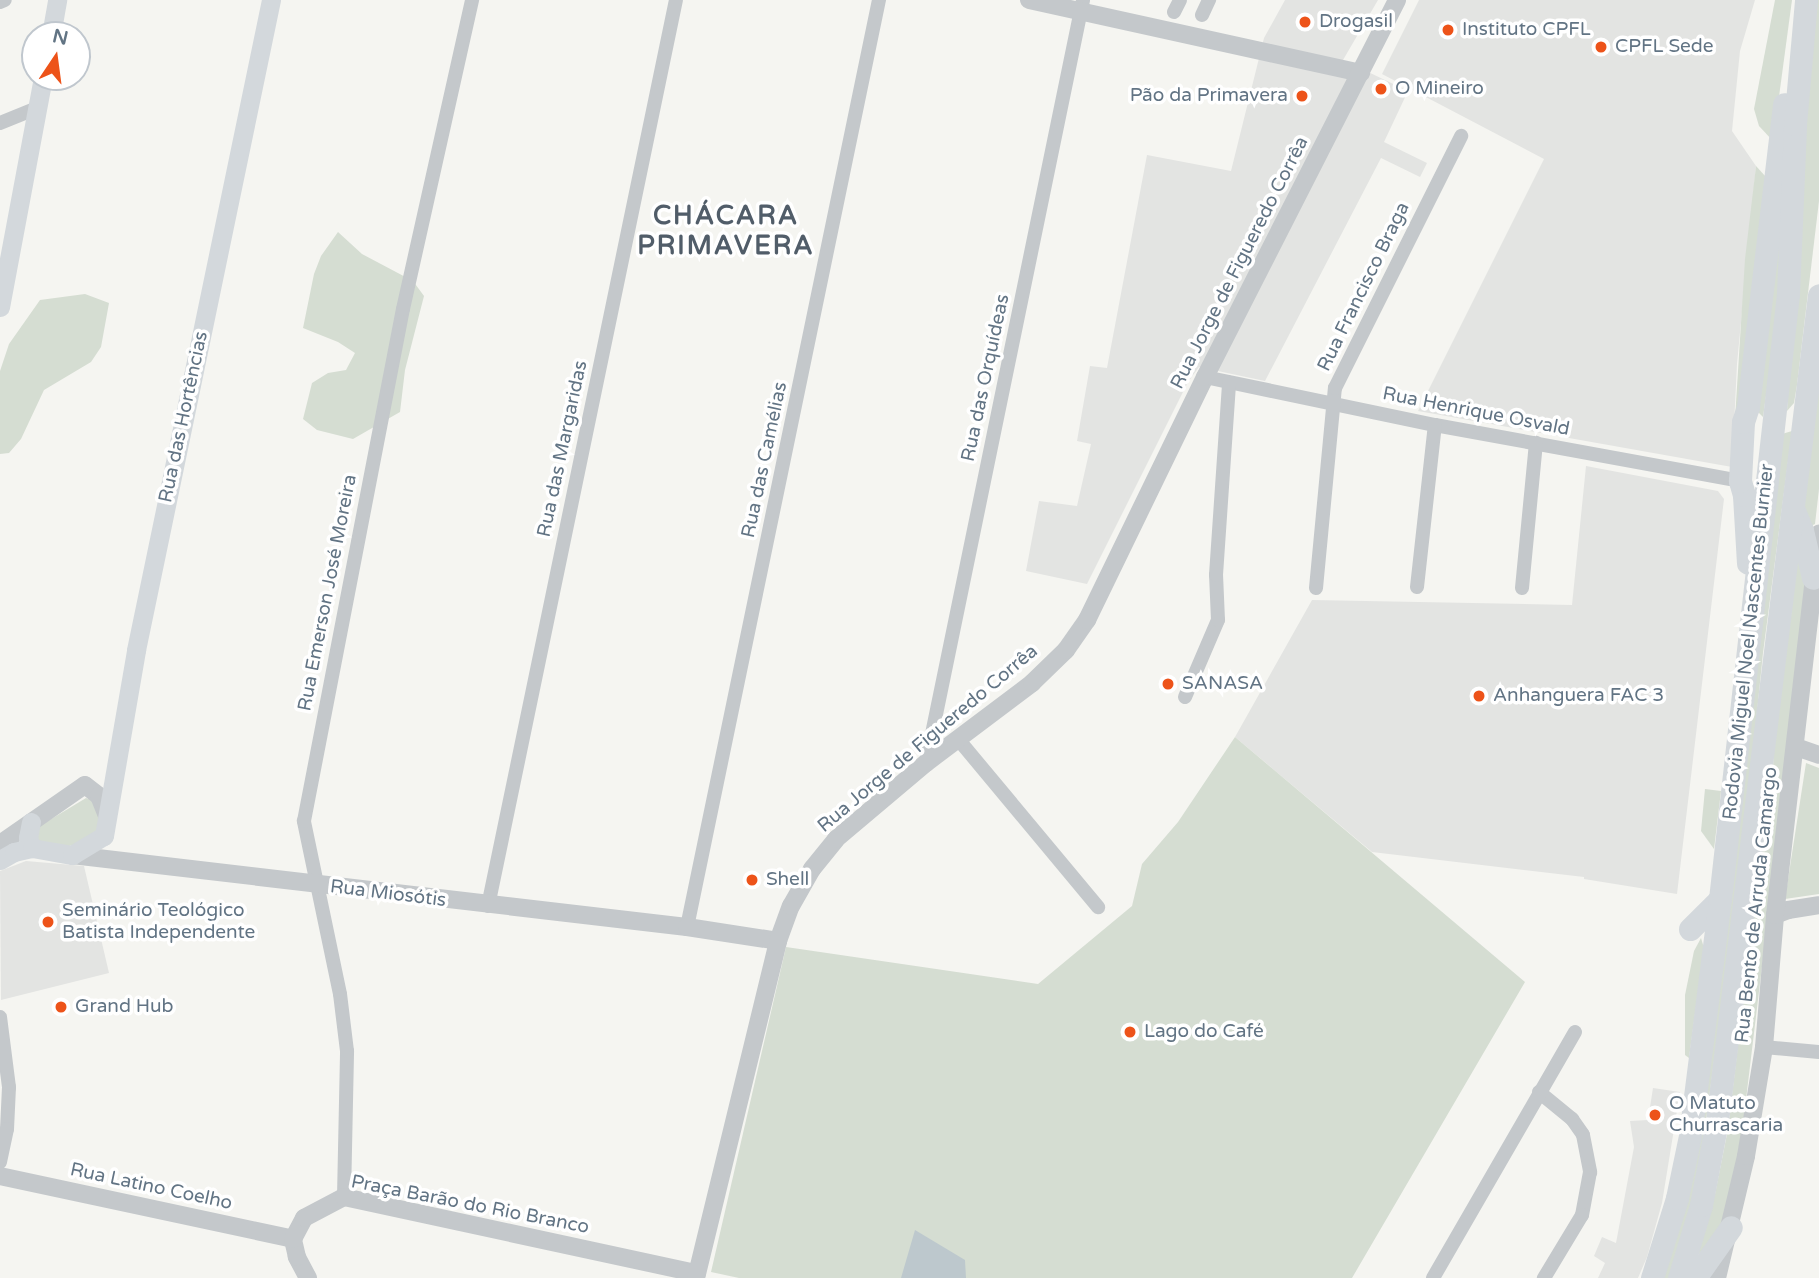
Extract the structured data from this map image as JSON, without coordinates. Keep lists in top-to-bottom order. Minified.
{"streets":{"highway":["Rodovia Miguel Noel Nascentes Burnier"],"main road":["Rua das Hortências","Rua Miosótis"],"street":["Rua Jorge de Figueredo Corrêa","Rua Francisco Braga","Rua das Orquídeas","Rua Henrique Osvald","Rua das Margaridas","Rua das Camélias","Rua Emerson José Moreira","Rua Bento de Arruda Camargo","Rua Latino Coelho","Praça Barão do Rio Branco"]},"crossings":[["Rua Jorge de Figueredo Corrêa","Rua das Orquídeas"],["Rua Jorge de Figueredo Corrêa","Rua Henrique Osvald"],["Rua Jorge de Figueredo Corrêa","Rua Miosótis"],["Rua Jorge de Figueredo Corrêa","Praça Barão do Rio Branco"],["Rua Francisco Braga","Rua Henrique Osvald"],["Rua das Margaridas","Rua Miosótis"],["Rua das Camélias","Rua Miosótis"],["Rua Emerson José Moreira","Rua Miosótis"],["Rua Emerson José Moreira","Praça Barão do Rio Branco"],["Rua Latino Coelho","Praça Barão do Rio Branco"]],"districts":["CHÁCARA PRIMAVERA"],"places":["Drogasil","Instituto CPFL","CPFL Sede","O Mineiro","Pão da Primavera","SANASA","Anhanguera FAC 3","Shell","Seminário Teológico Batista Independente","Grand Hub","Lago do Café","O Matuto Churrascaria"],"north":"top"}
